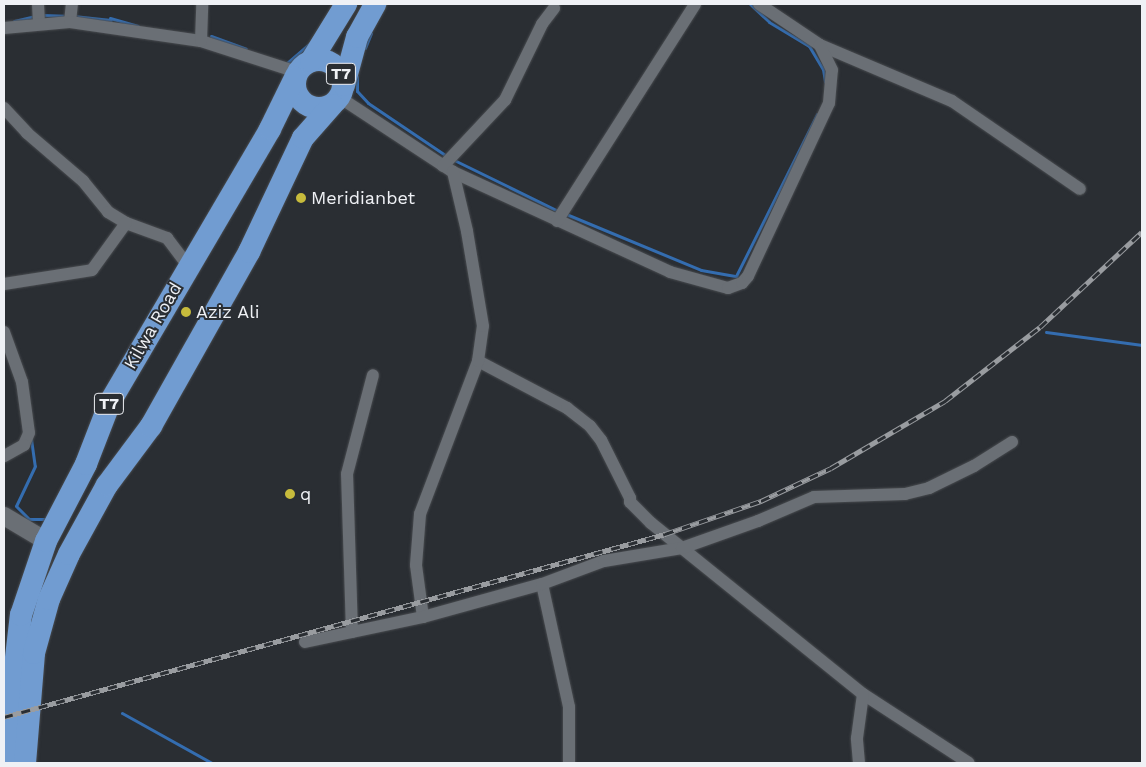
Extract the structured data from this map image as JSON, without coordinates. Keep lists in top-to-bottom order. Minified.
{"streets":{"highway":["T7","Kilwa Road"]},"crossings":[["T7","Kilwa Road"]],"places":["Meridianbet","Aziz Ali","q"]}
